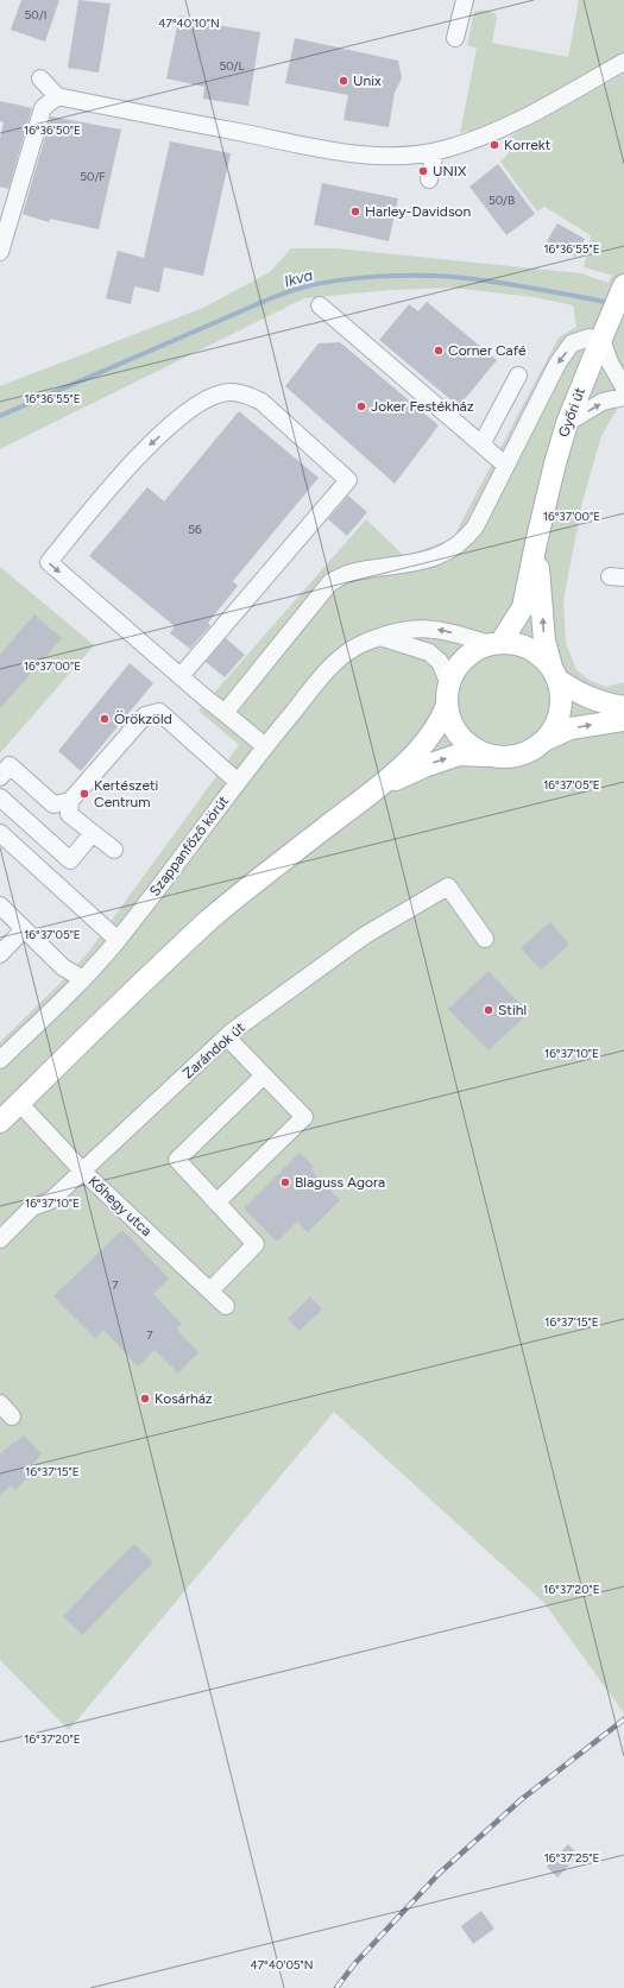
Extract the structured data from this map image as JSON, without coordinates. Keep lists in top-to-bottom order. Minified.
{"streets":{"main road":["Győri út"],"street":["Szappanfőző körút","Zarándok út","Kőhegy utca"]},"crossings":[["Győri út","Szappanfőző körút"],["Zarándok út","Kőhegy utca"]],"water":["Ikva"],"places":["Unix","Korrekt","UNIX","Harley-Davidson","Corner Café","Joker Festékház","Örökzöld","Kertészeti Centrum","Stihl","Blaguss Agora","Kosárház"],"house_numbers":["50/I","50/L","50/F","50/B","56","7","7"],"coordinates":["47°40'10\"N","16°36'50\"E","16°36'55\"E","16°37'00\"E","16°37'05\"E","16°37'10\"E","16°37'15\"E","16°37'20\"E","16°37'25\"E","47°40'05\"N"]}
